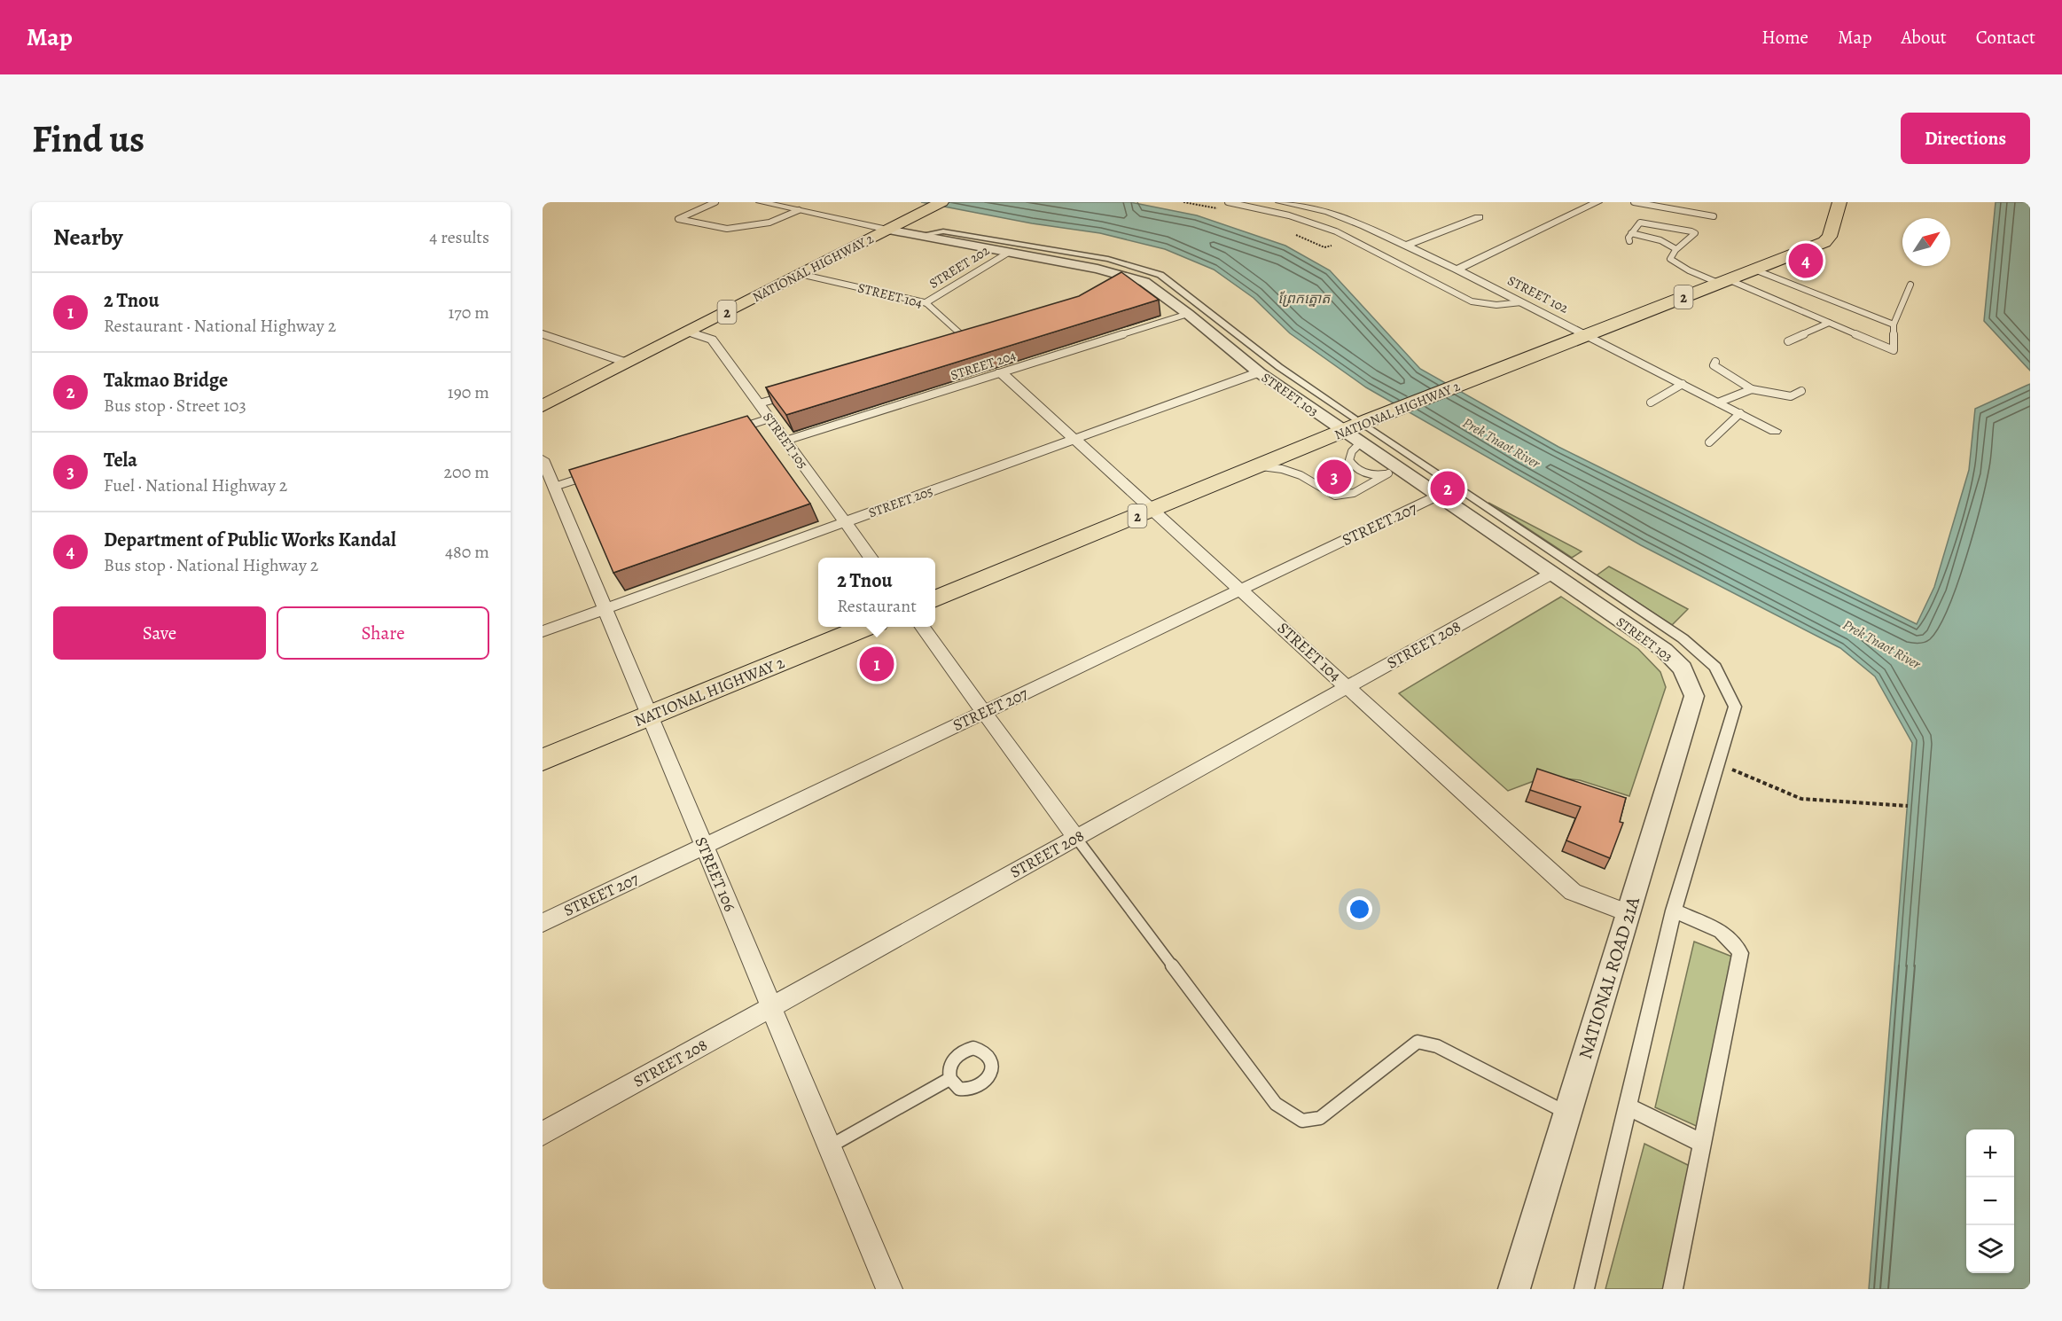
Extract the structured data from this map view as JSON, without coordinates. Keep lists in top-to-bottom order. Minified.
{"streets":{"main road":["NATIONAL HIGHWAY 2","2"],"street":["STREET 202","STREET 102","STREET 104","STREET 103","STREET 105","STREET 205","STREET 207","STREET 208","STREET 106","NATIONAL ROAD 21A"],"lane":["STREET 204"]},"crossings":[["STREET 202","STREET 104"],["STREET 202","STREET 103"],["NATIONAL HIGHWAY 2","STREET 102"],["NATIONAL HIGHWAY 2","STREET 104"],["NATIONAL HIGHWAY 2","STREET 103"],["NATIONAL HIGHWAY 2","STREET 105"],["NATIONAL HIGHWAY 2","STREET 106"],["STREET 104","STREET 204"],["STREET 104","STREET 205"],["STREET 104","STREET 207"],["STREET 104","STREET 208"],["STREET 104","NATIONAL ROAD 21A"],["STREET 204","STREET 103"],["STREET 204","STREET 105"],["STREET 103","STREET 205"],["STREET 103","STREET 207"],["STREET 103","STREET 208"],["STREET 103","NATIONAL ROAD 21A"],["STREET 105","STREET 205"],["STREET 205","STREET 106"],["STREET 207","STREET 106"],["STREET 208","STREET 106"]],"water":["ព្រែកត្នោត","Prek Tnaot River"],"north":"top right","page":{"header":"Map","nav":["Home","Map","About","Contact"],"buttons":["Directions",["Save","Share"]],"title":"Find us","heading":["Nearby","4 results"],"pins":["4","3","2","1"],"list":[{"mark":"1","name":"2 Tnou","note":"Restaurant · National Highway 2","value":"170 m"},{"mark":"2","name":"Takmao Bridge","note":"Bus stop · Street 103","value":"190 m"},{"mark":"3","name":"Tela","note":"Fuel · National Highway 2","value":"200 m"},{"mark":"4","name":"Department of Public Works Kandal","note":"Bus stop · National Highway 2","value":"480 m"}],"popup":["2 Tnou","Restaurant"],"map_buttons":["+","−"]}}
